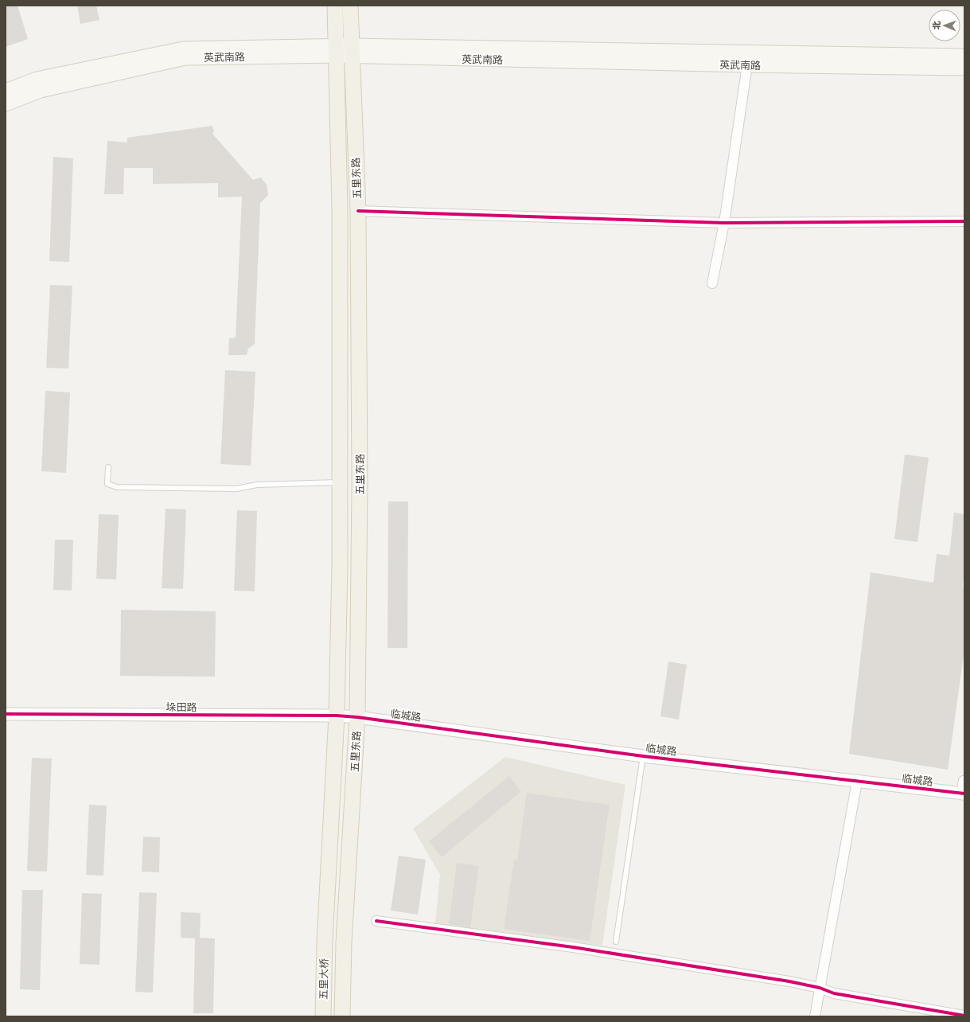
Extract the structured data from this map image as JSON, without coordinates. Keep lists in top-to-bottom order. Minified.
{"streets":{"main road":["英武南路","五里东路","五里大桥"],"street":["垛田路","临城路"]},"crossings":[["英武南路","五里东路"],["五里东路","垛田路"],["五里东路","临城路"],["五里东路","五里大桥"],["垛田路","临城路"]],"north":"left"}
